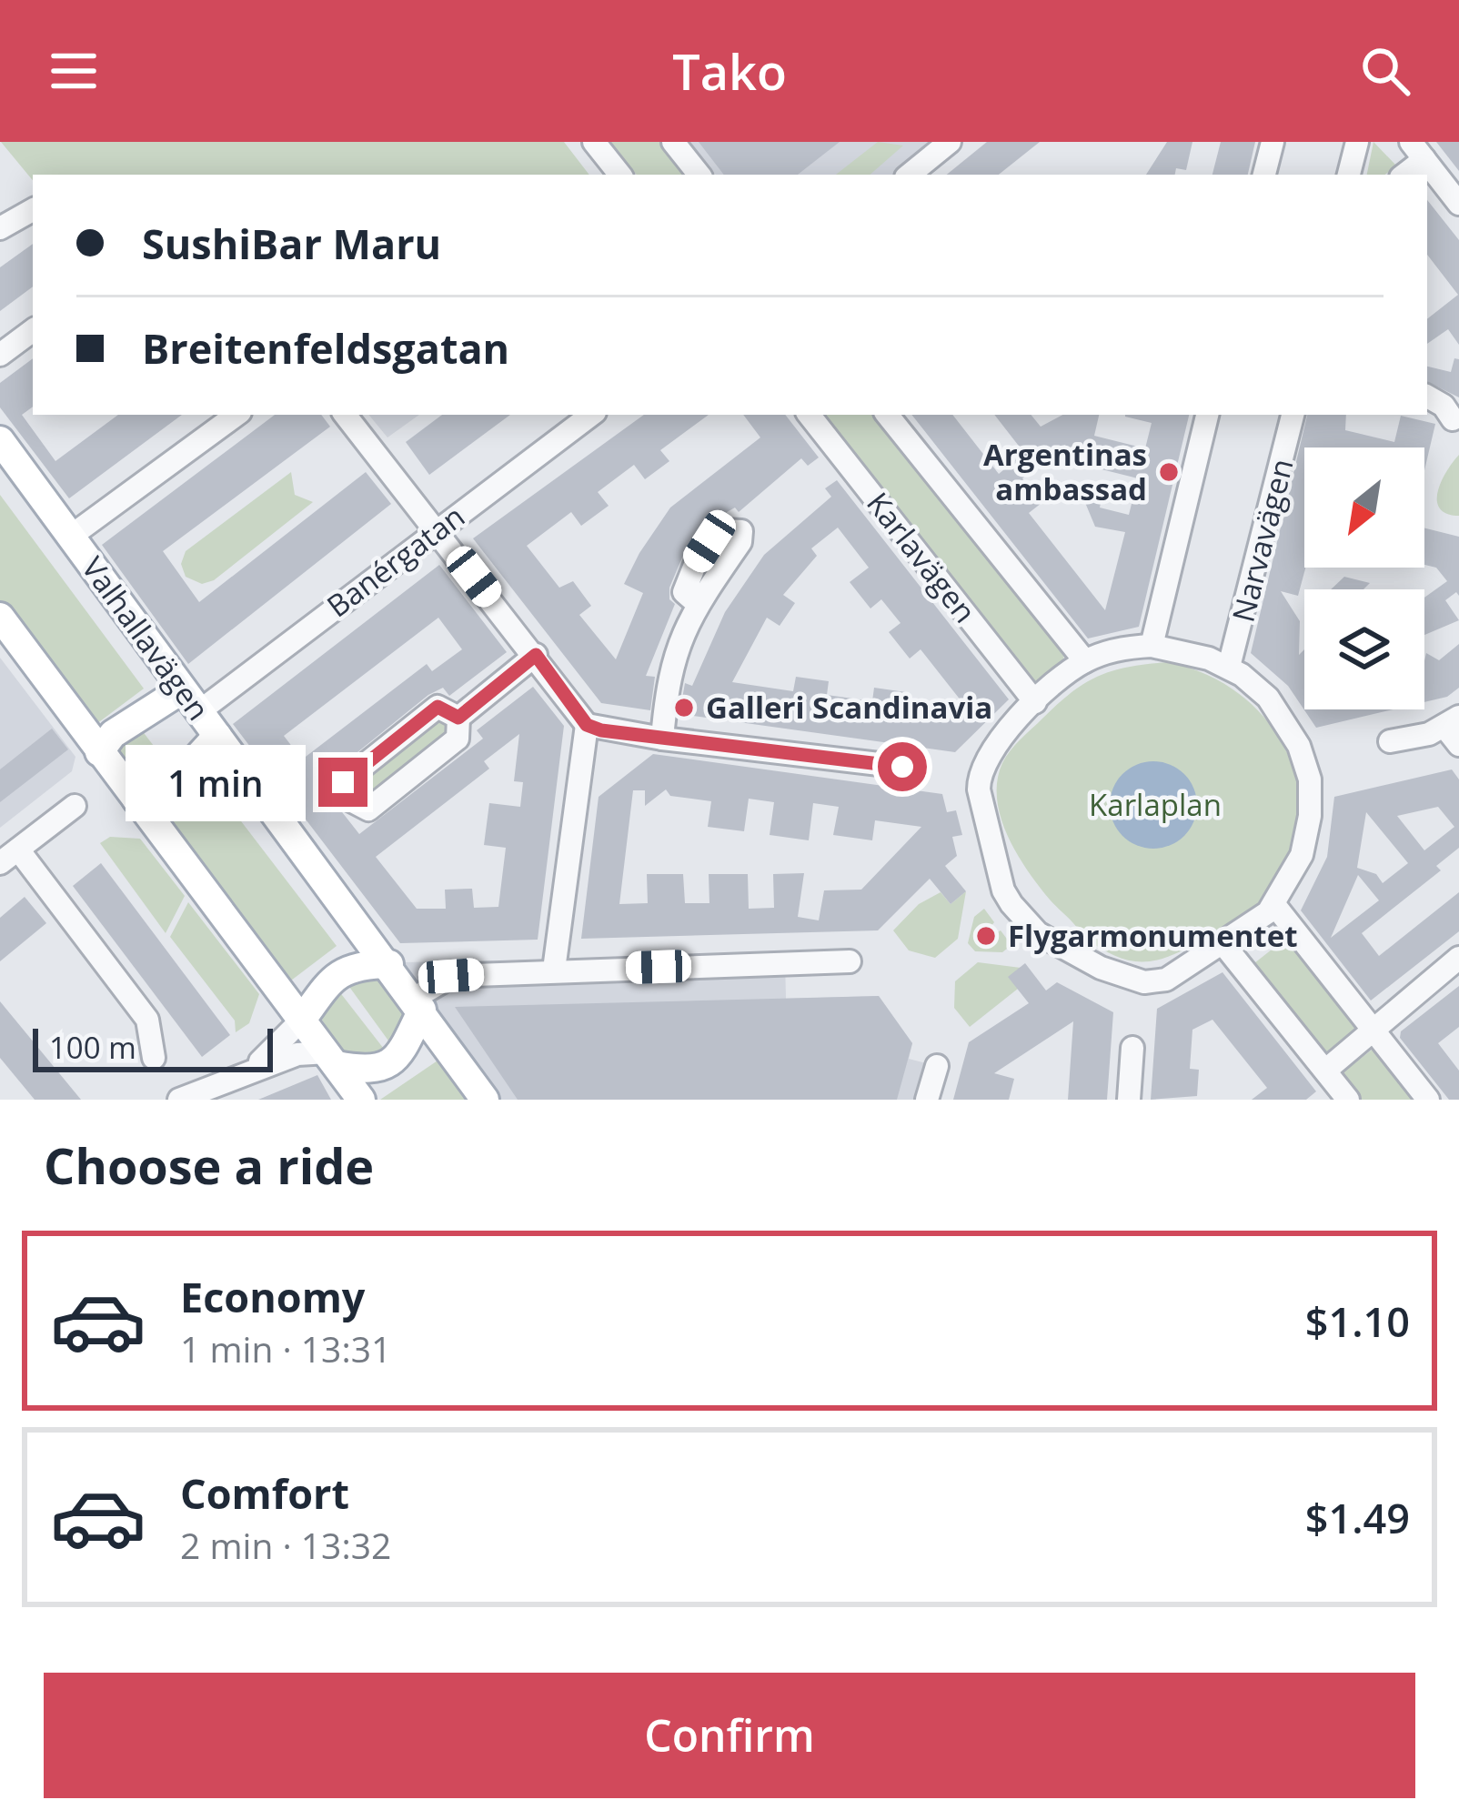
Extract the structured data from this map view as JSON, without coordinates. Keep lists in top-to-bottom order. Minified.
{"streets":{"main road":["Valhallavägen"],"street":["Narvavägen","Karlavägen","Banérgatan"]},"crossings":[["Narvavägen","Karlavägen"],["Banérgatan","Valhallavägen"]],"parks":["Karlaplan"],"places":["Argentinas ambassad","Galleri Scandinavia","Flygarmonumentet"],"scale_bar":"100 m","north":"bottom left","page":{"header":"Tako","banner":["SushiBar Maru","Breitenfeldsgatan"],"bubble":"1 min","scale":"100 m","heading":"Choose a ride","list":[{"name":"Economy","note":"1 min · 13:31","value":"$1.10"},{"name":"Comfort","note":"2 min · 13:32","value":"$1.49"}],"buttons":"Confirm"}}
